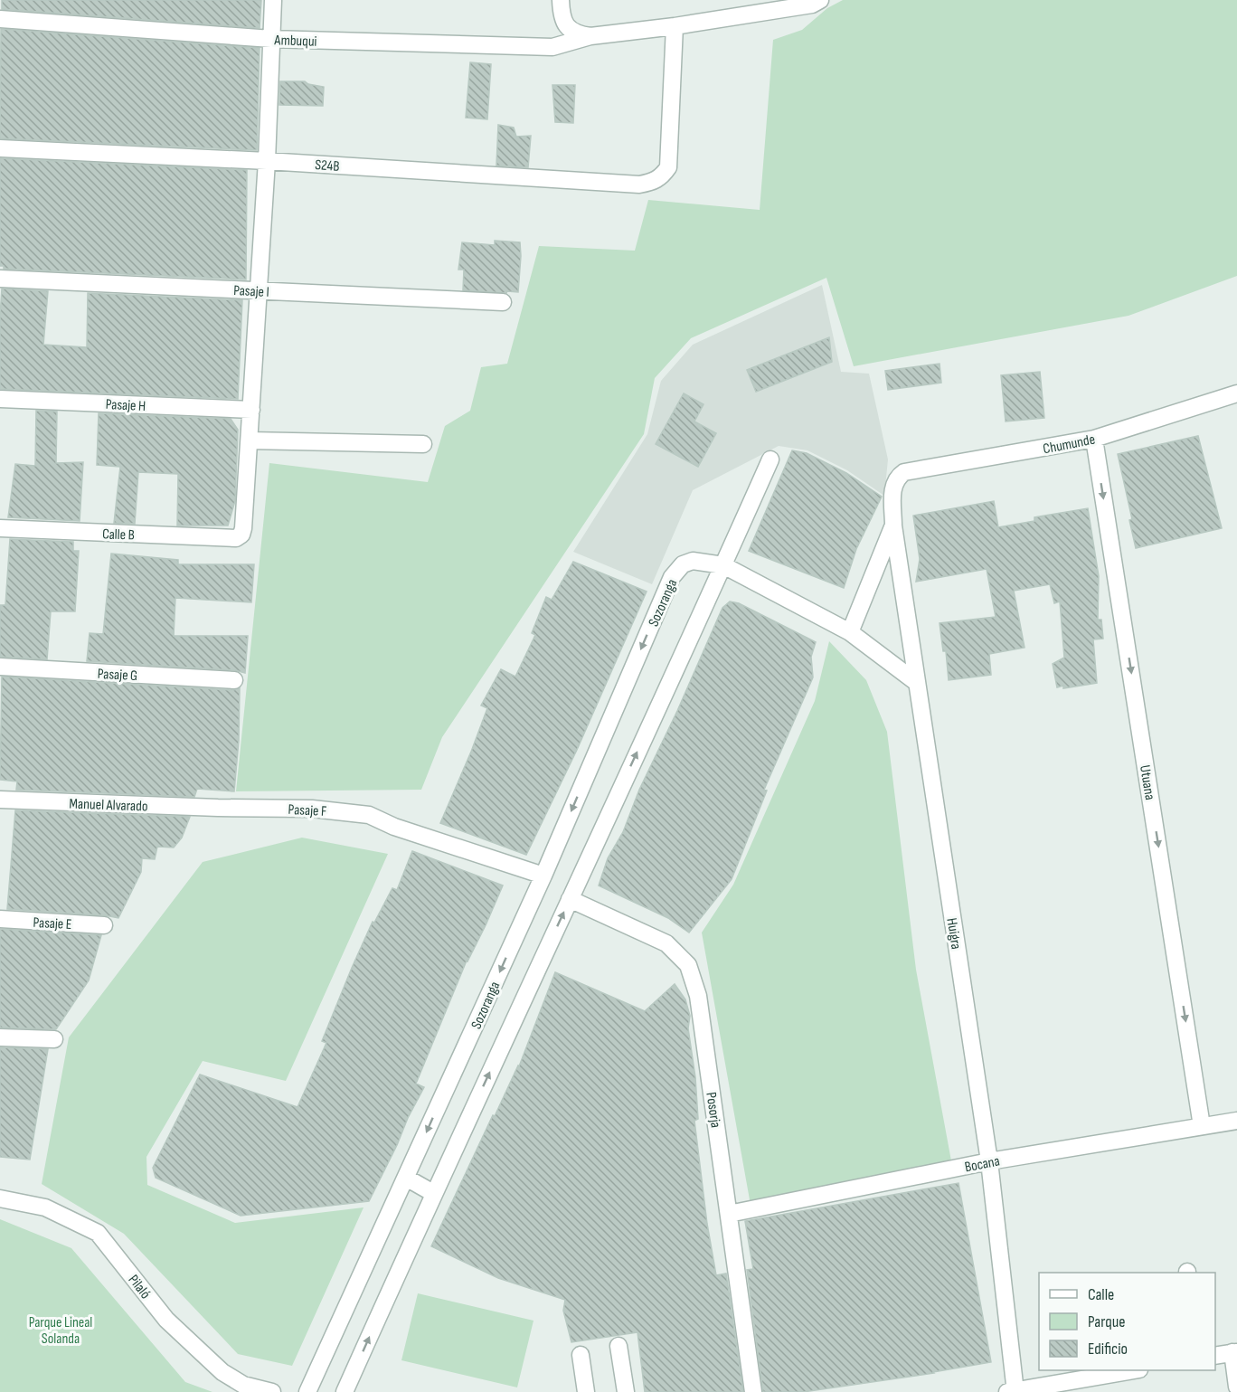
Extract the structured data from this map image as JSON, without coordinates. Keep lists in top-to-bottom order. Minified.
{"streets":{"street":["Ambuqui","S24B","Pasaje I","Pasaje H","Chumunde","Calle B","Sozoranga","Pasaje G","Utuana","Manuel Alvarado","Pasaje F","Pasaje E","Huigra","Posorja","Bocana","Pilaló"]},"crossings":[["Ambuqui","S24B"],["Chumunde","Utuana"],["Chumunde","Huigra"],["Sozoranga","Pasaje F"],["Sozoranga","Huigra"],["Utuana","Bocana"],["Manuel Alvarado","Pasaje F"],["Huigra","Bocana"],["Posorja","Bocana"]],"one_way":["Utuana"],"parks":["Parque Lineal Solanda"],"legend":["Calle","Parque","Edificio"]}
